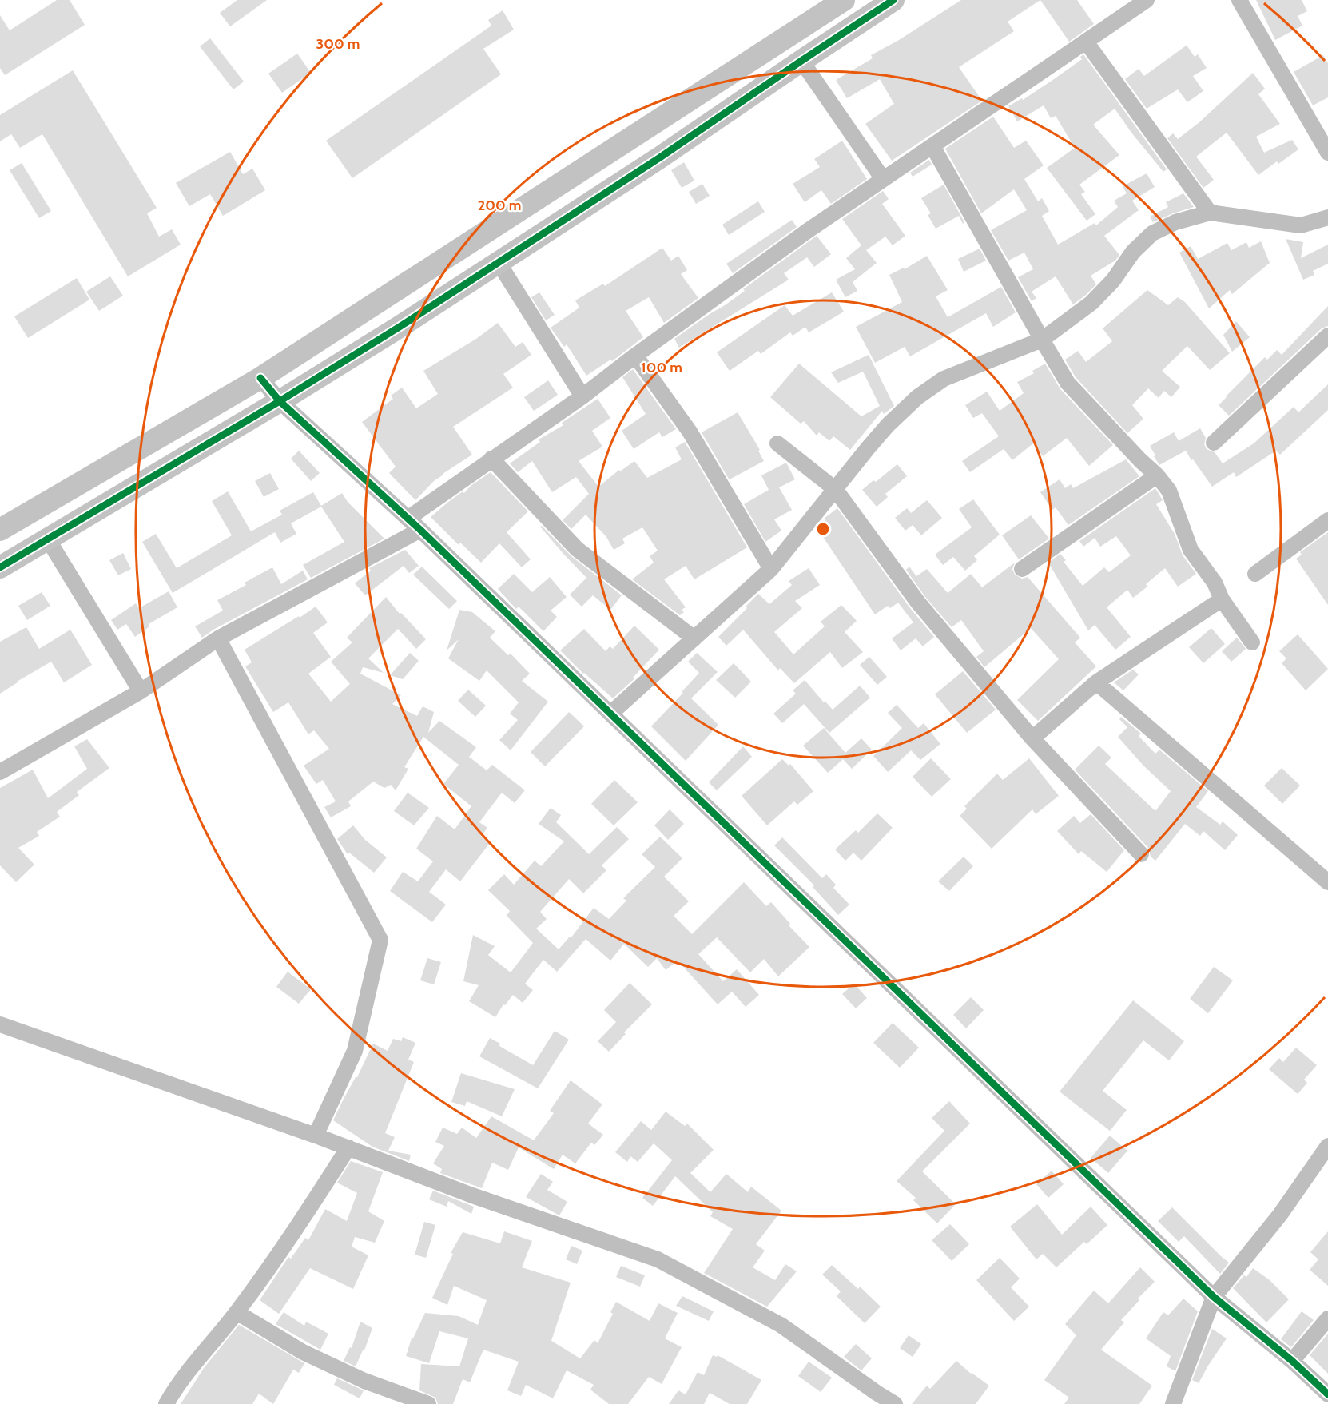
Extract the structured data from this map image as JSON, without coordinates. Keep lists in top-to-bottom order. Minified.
{"rings":["300 m","200 m","100 m"]}
